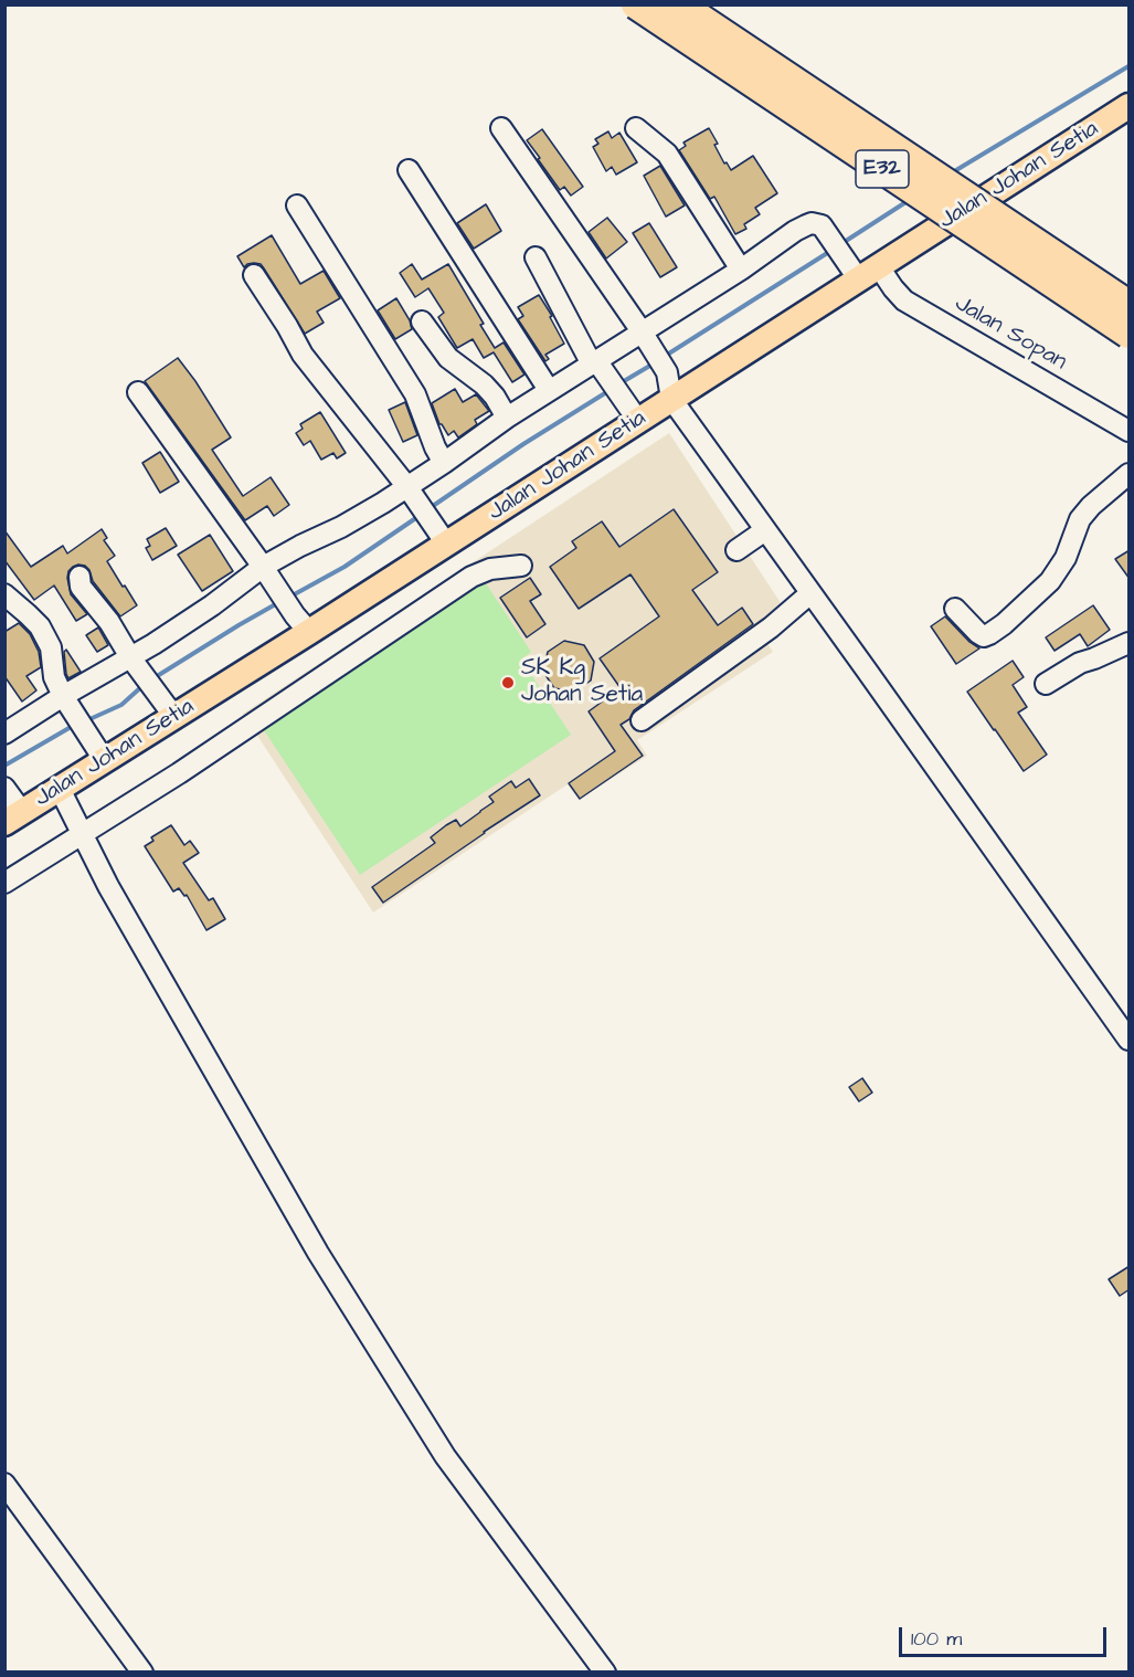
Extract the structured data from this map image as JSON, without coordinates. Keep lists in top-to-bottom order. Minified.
{"streets":{"highway":["E32"],"main road":["Jalan Johan Setia"],"street":["Jalan Sopan"]},"crossings":[["Jalan Johan Setia","Jalan Sopan"]],"places":["SK Kg Johan Setia"],"scale_bar":"100 m"}
